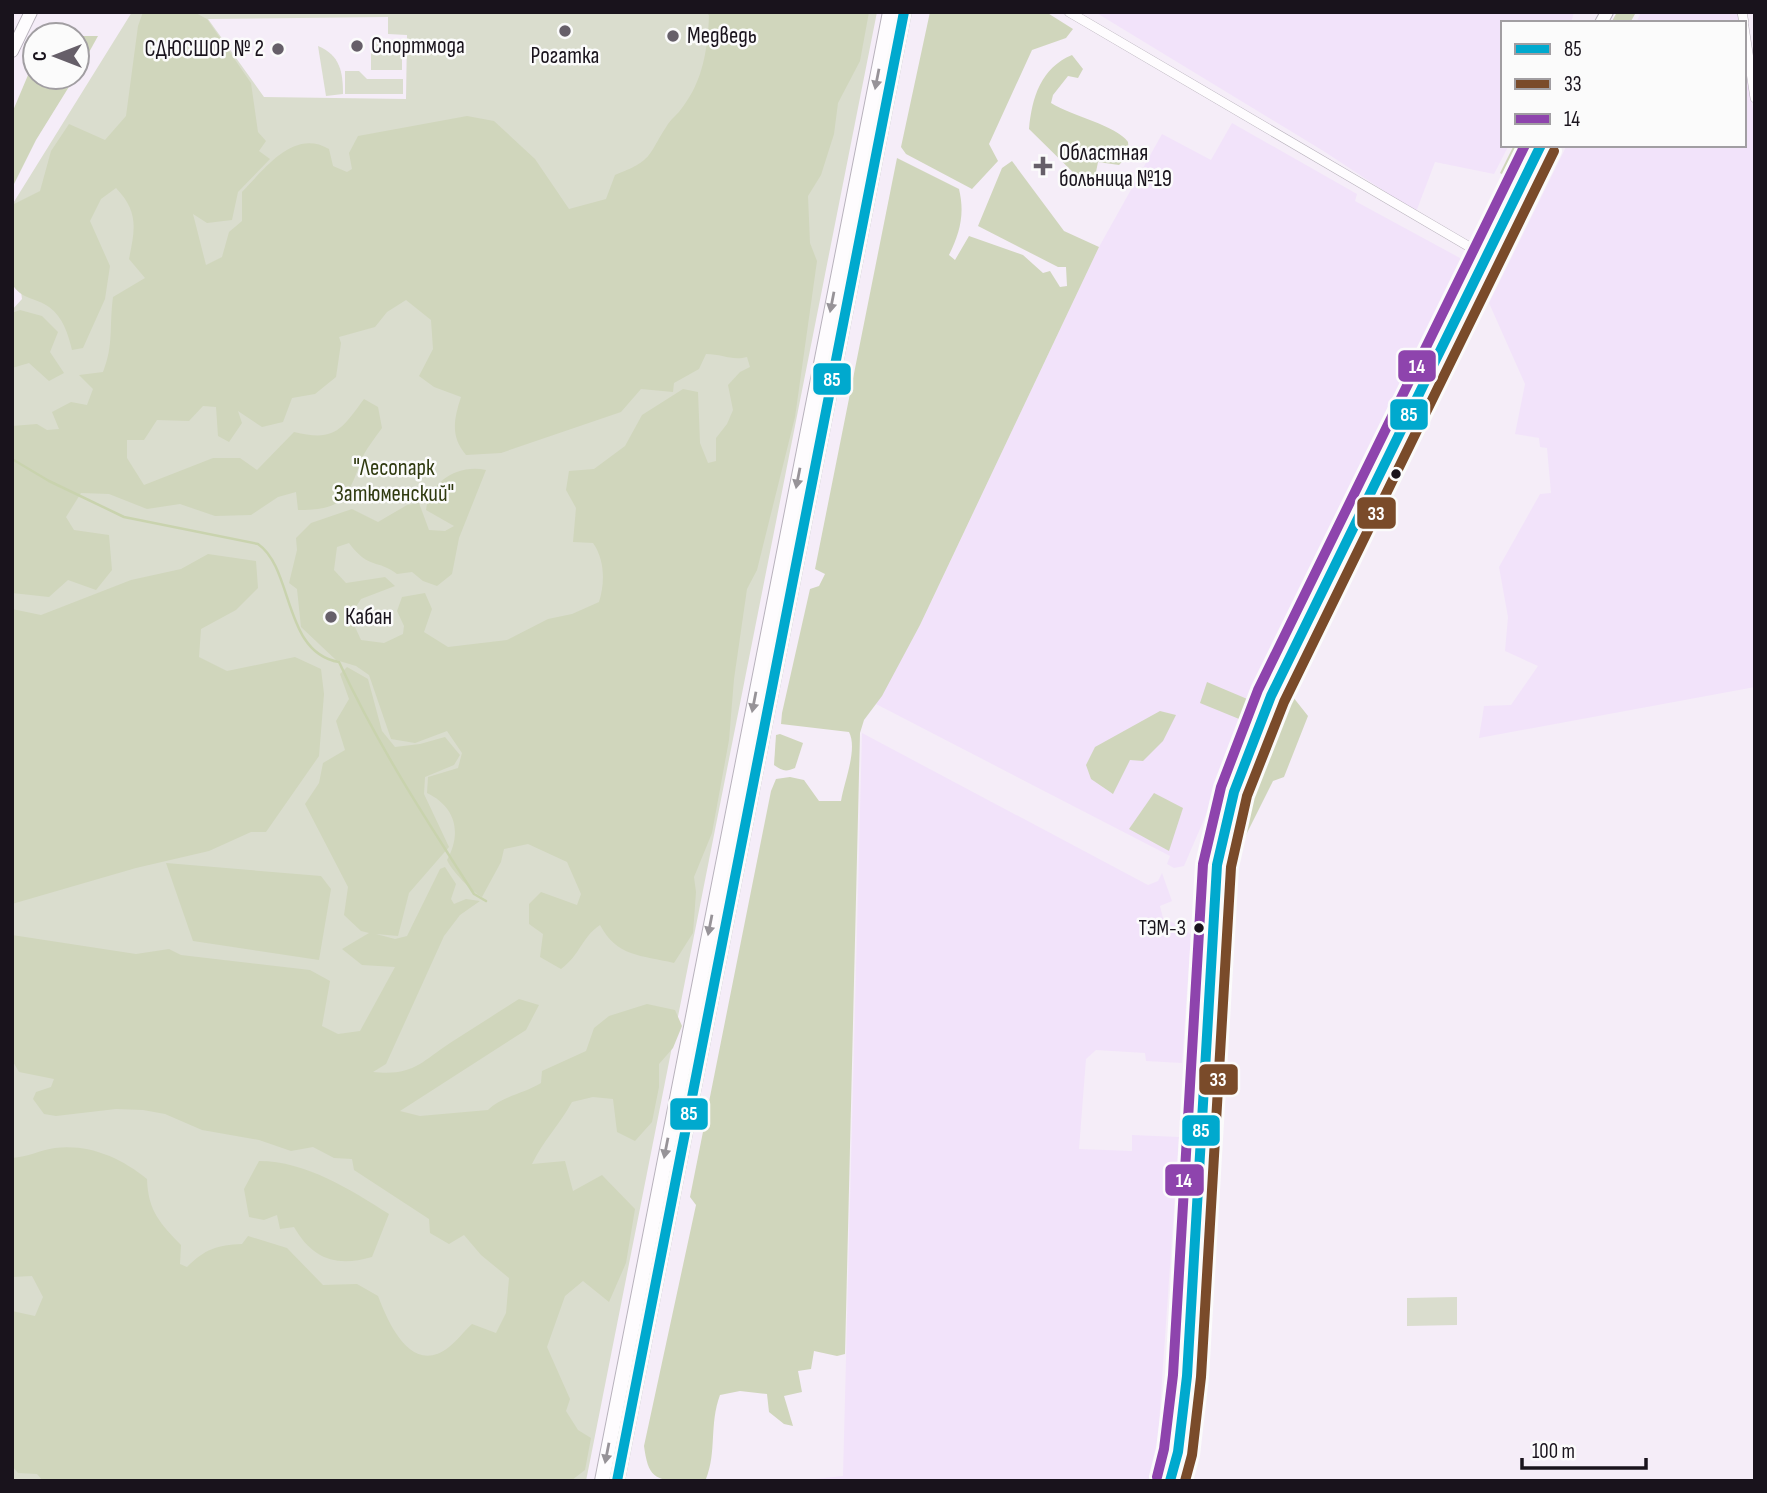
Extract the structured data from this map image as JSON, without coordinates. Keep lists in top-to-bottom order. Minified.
{"parks":["\"Лесопарк Затюменский\""],"places":{"other":["Рогатка","Медведь","Спортмода","СДЮСШОР № 2","Кабан","ТЭМ-З"],"health":["Областная больница №19"]},"lines":["transit line 85","transit line 14","transit line 33"],"legend":["85","33","14"],"scale_bar":"100 m","north":"left"}
